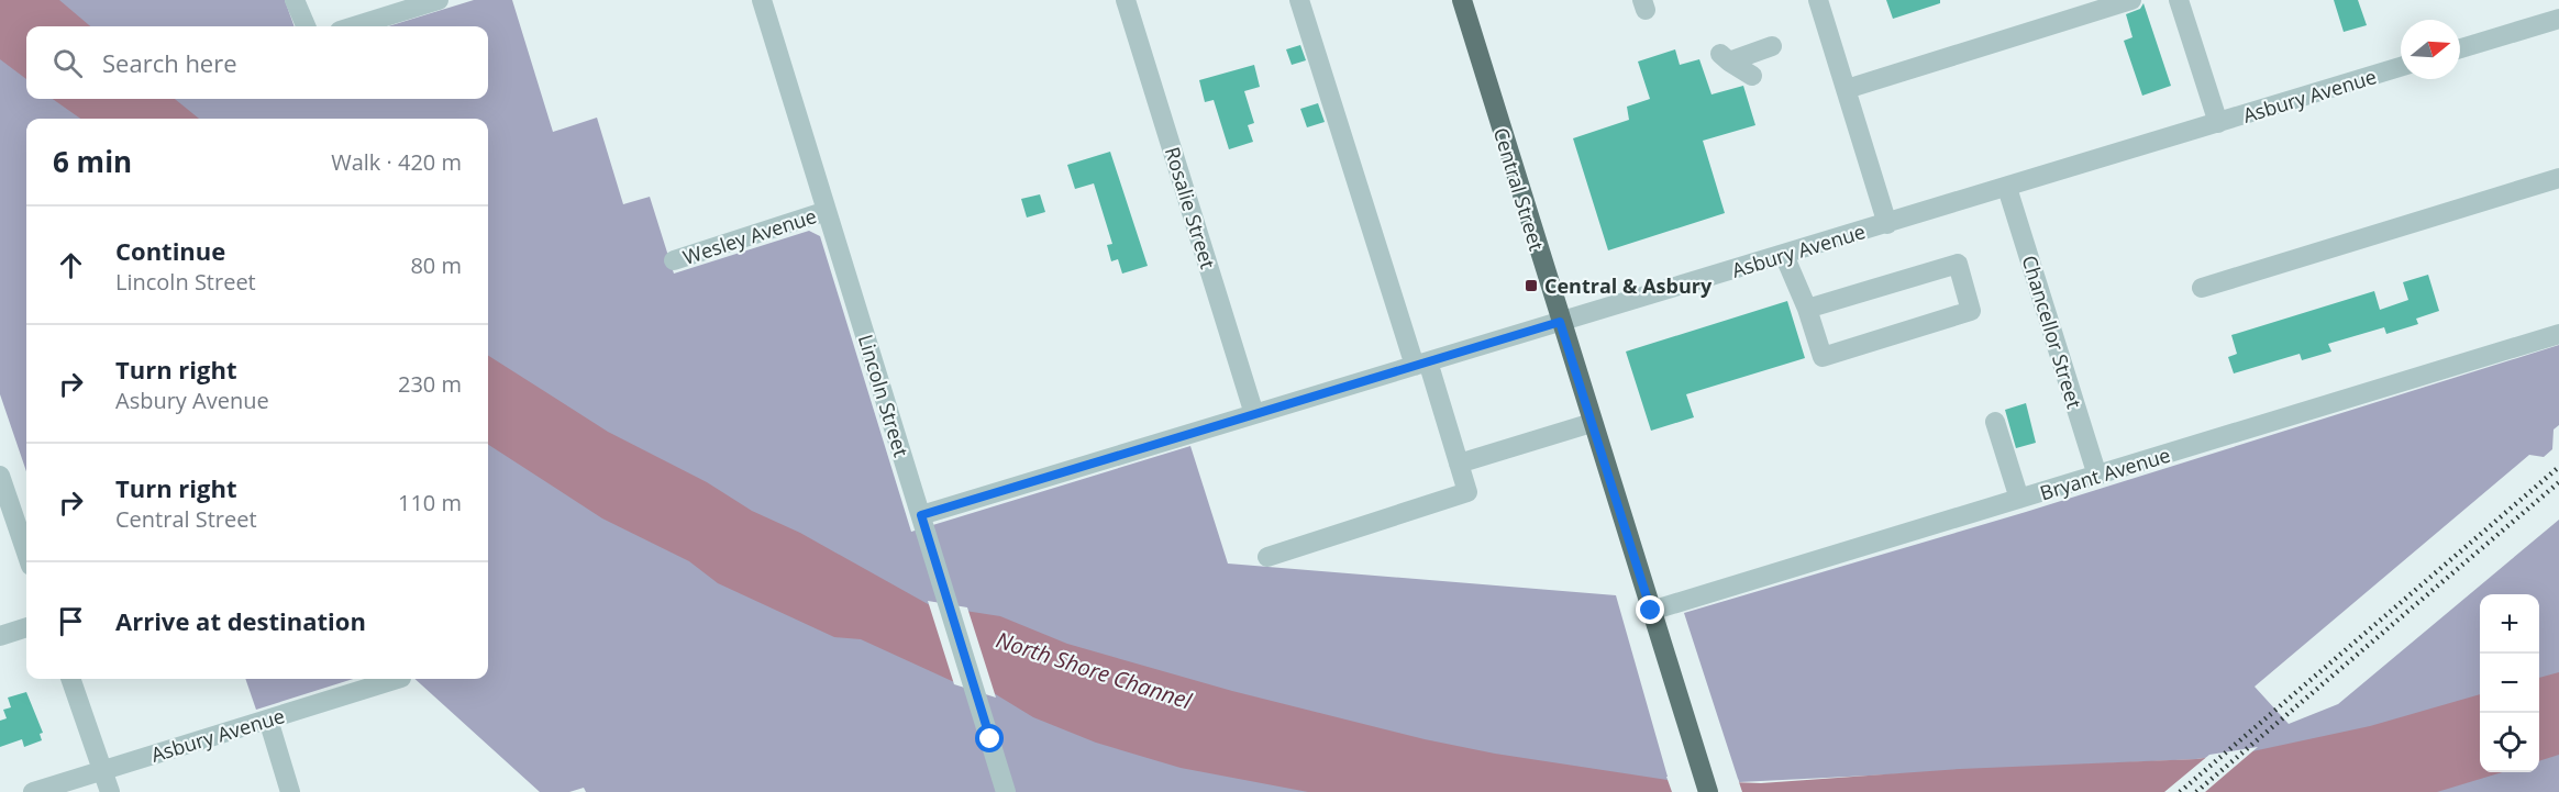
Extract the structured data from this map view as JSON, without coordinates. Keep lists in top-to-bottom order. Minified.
{"streets":{"main road":["Central Street"],"street":["Asbury Avenue","Rosalie Street","Wesley Avenue","Chancellor Street","Lincoln Street","Bryant Avenue"]},"crossings":[["Asbury Avenue","Central Street"],["Asbury Avenue","Rosalie Street"],["Asbury Avenue","Chancellor Street"],["Asbury Avenue","Lincoln Street"],["Central Street","Bryant Avenue"],["Wesley Avenue","Lincoln Street"],["Chancellor Street","Bryant Avenue"]],"water":["North Shore Channel"],"places":{"transit":["Central & Asbury"]},"north":"right","page":{"search":"Search here","heading":["6 min","Walk · 420 m"],"list":[["Continue","Lincoln Street","80 m"],["Turn right","Asbury Avenue","230 m"],["Turn right","Central Street","110 m"],"Arrive at destination"],"map_buttons":["+","−"]}}
